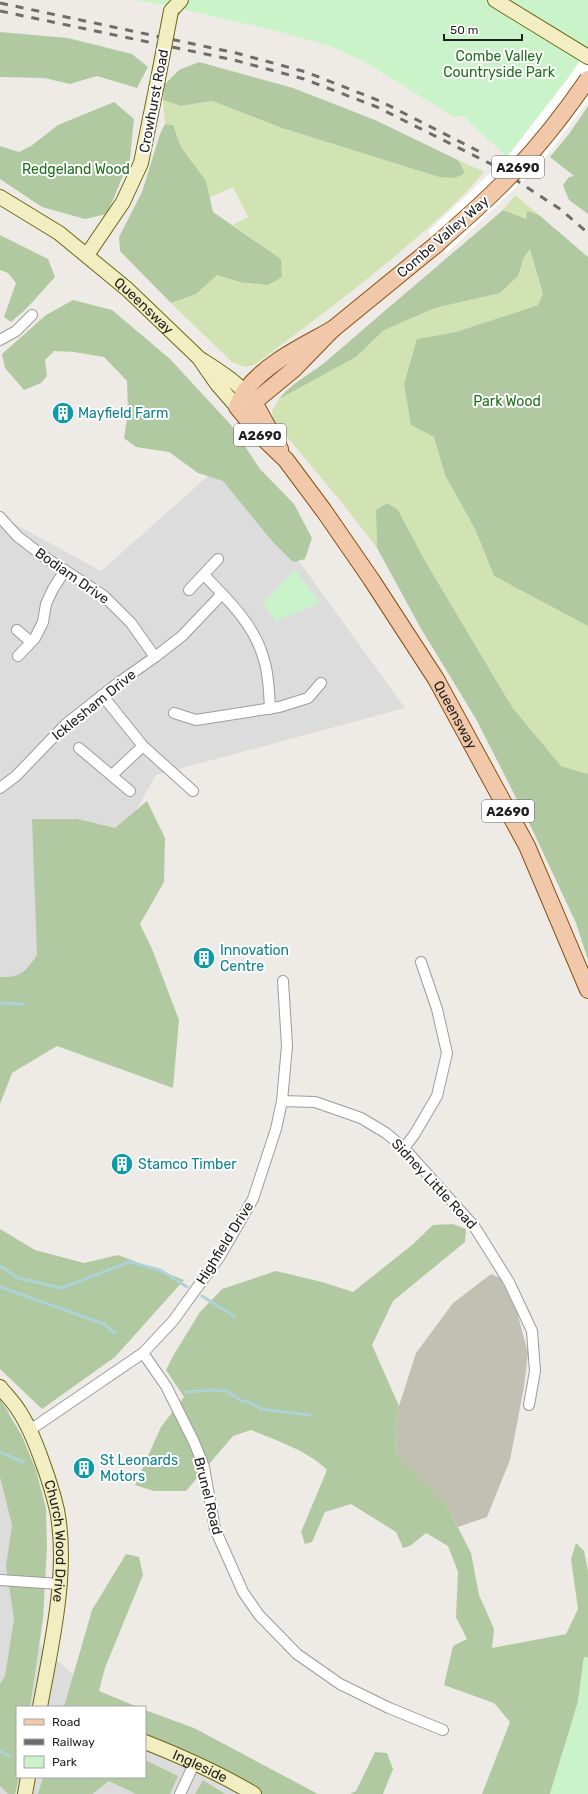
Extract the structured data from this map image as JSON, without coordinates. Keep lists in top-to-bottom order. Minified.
{"streets":{"main road":["A2690","Combe Valley Way","Queensway"],"street":["Crowhurst Road","Bodiam Drive","Icklesham Drive","Sidney Little Road","Highfield Drive","Brunel Road","Church Wood Drive","Ingleside"]},"crossings":[["Crowhurst Road","Queensway"],["Combe Valley Way","Queensway"],["Bodiam Drive","Icklesham Drive"],["Sidney Little Road","Highfield Drive"],["Highfield Drive","Brunel Road"],["Highfield Drive","Church Wood Drive"]],"parks":["Combe Valley Countryside Park","Redgeland Wood","Park Wood"],"places":{"building":["Mayfield Farm","Innovation Centre","Stamco Timber","St Leonards Motors"]},"legend":["Road","Railway","Park"],"scale_bar":"50 m"}
